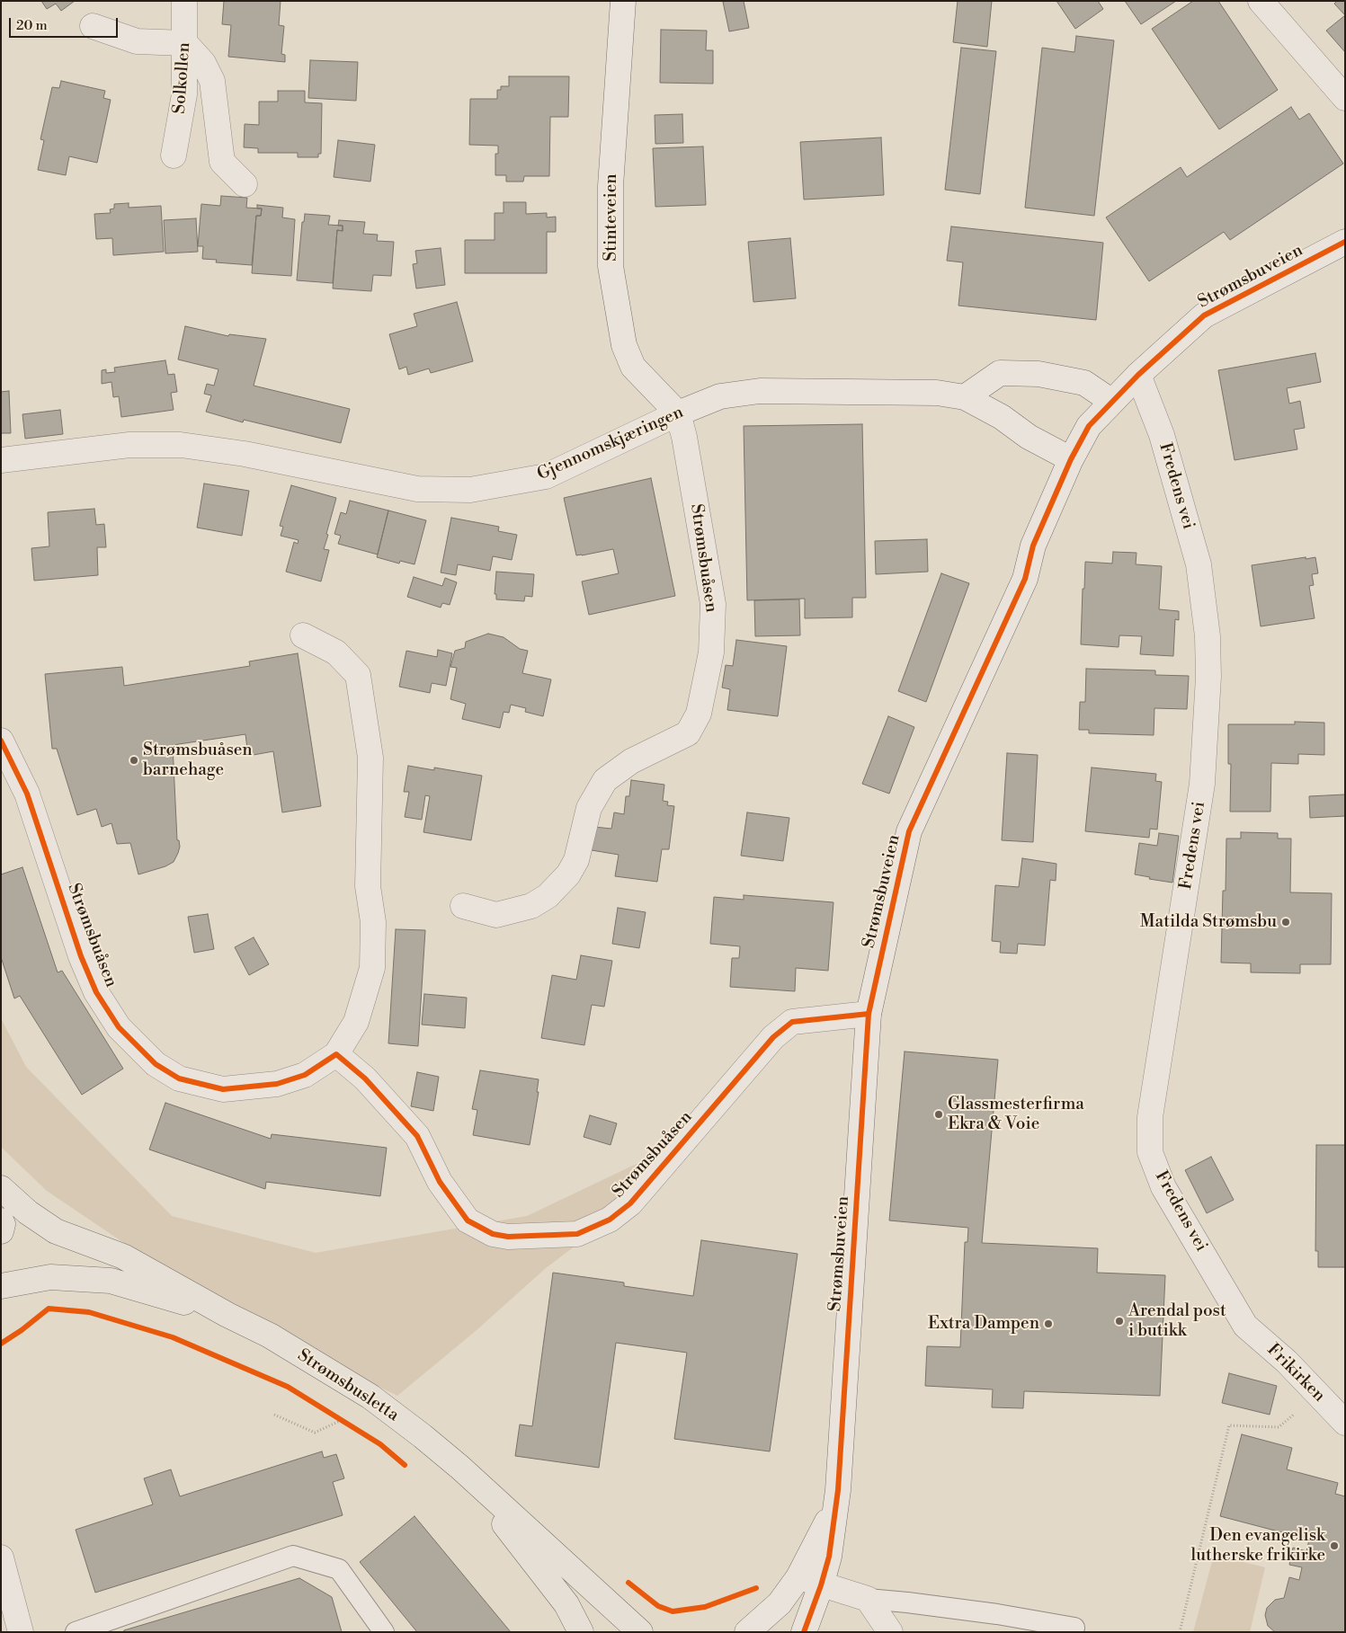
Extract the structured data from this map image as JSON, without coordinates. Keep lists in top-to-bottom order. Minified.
{"streets":{"main road":["Strømsbusletta"],"street":["Solkollen","Stinteveien","Strømsbuveien","Gjennomskjæringen","Fredens vei","Strømsbuåsen","Frikirken"]},"crossings":[["Stinteveien","Gjennomskjæringen"],["Stinteveien","Strømsbuåsen"],["Strømsbuveien","Gjennomskjæringen"],["Strømsbuveien","Fredens vei"],["Strømsbuveien","Strømsbuåsen"],["Gjennomskjæringen","Strømsbuåsen"],["Fredens vei","Frikirken"]],"places":["Strømsbuåsen barnehage","Matilda Strømsbu","Glassmesterfirma Ekra & Voie","Arendal post i butikk","Extra Dampen","Den evangelisk lutherske frikirke"],"scale_bar":"20 m"}
